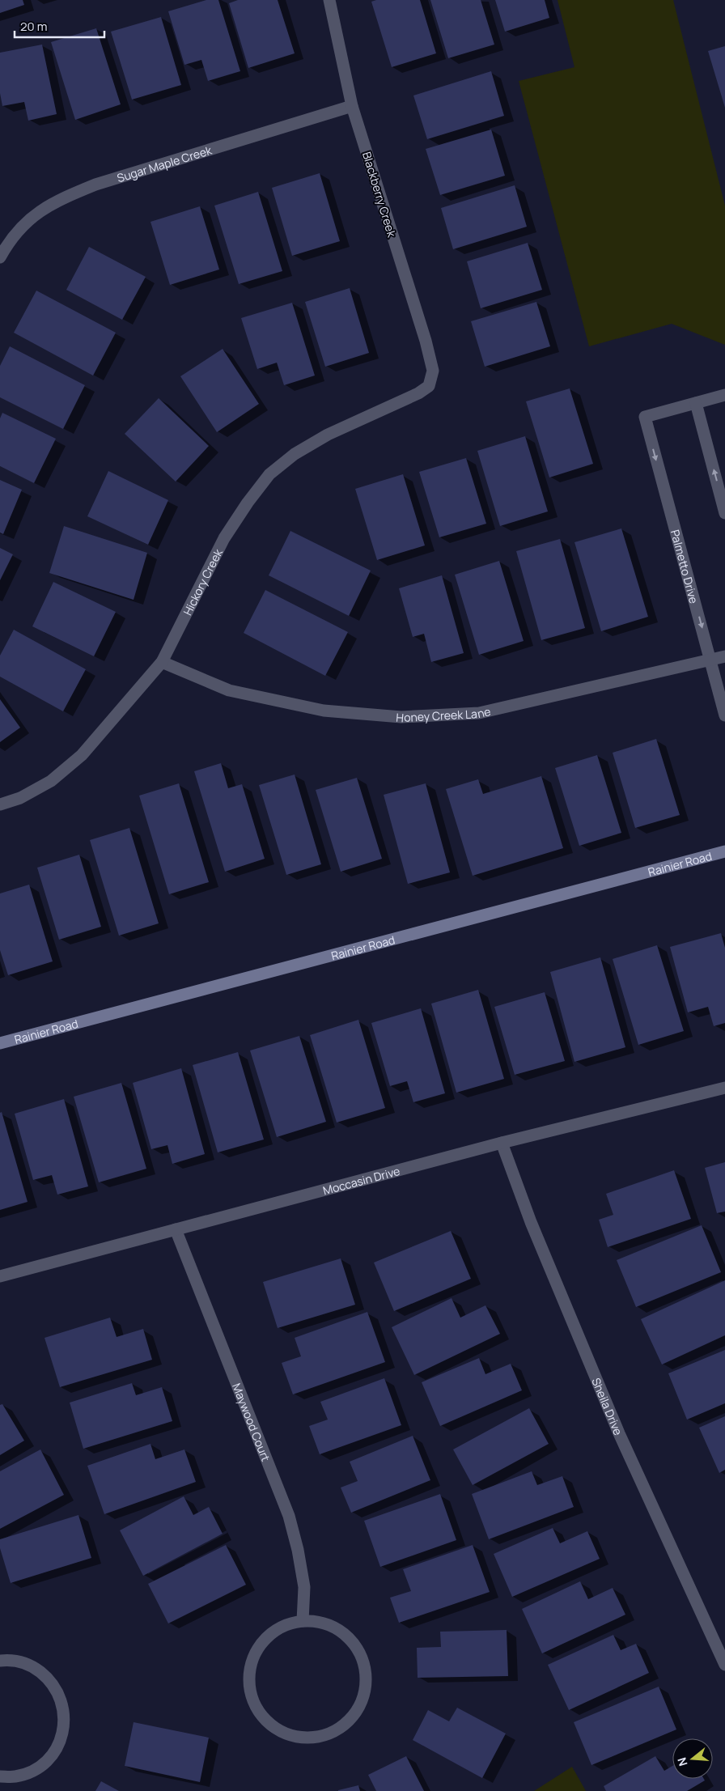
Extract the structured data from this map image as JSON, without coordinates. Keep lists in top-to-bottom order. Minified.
{"streets":{"street":["Sugar Maple Creek","Blackberry Creek","Palmetto Drive","Hickory Creek","Honey Creek Lane","Rainier Road","Moccasin Drive","Sheila Drive","Maywood Court"]},"crossings":[["Sugar Maple Creek","Blackberry Creek"],["Blackberry Creek","Hickory Creek"],["Palmetto Drive","Honey Creek Lane"],["Hickory Creek","Honey Creek Lane"],["Moccasin Drive","Sheila Drive"],["Moccasin Drive","Maywood Court"]],"scale_bar":"20 m","north":"left"}
